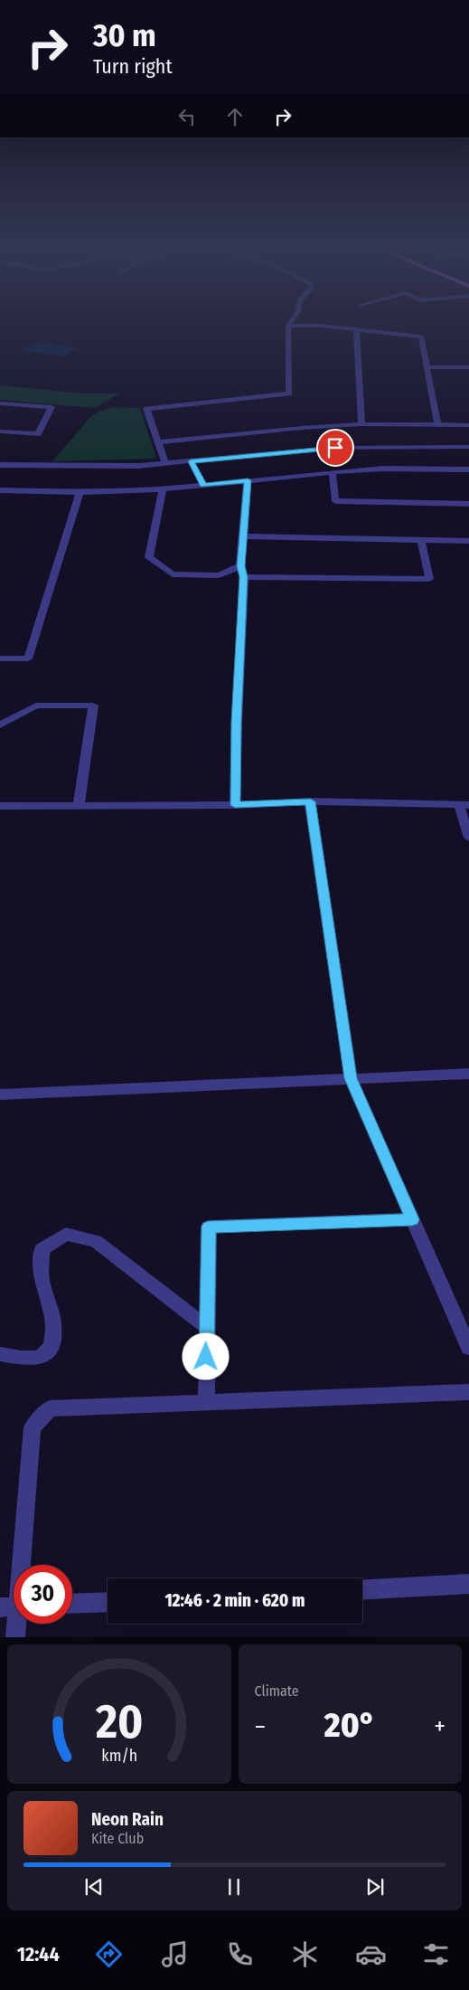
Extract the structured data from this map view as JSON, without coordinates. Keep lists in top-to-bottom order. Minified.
{"page":{"turn":["30 m","Turn right"],"limit":"30","trip":"12:46 · 2 min · 620 m","tile":"Climate","heat":["−","20°","+"],"song":["Neon Rain","Kite Club"],"tabs":"12:44","gauge":["20","km/h"]}}
